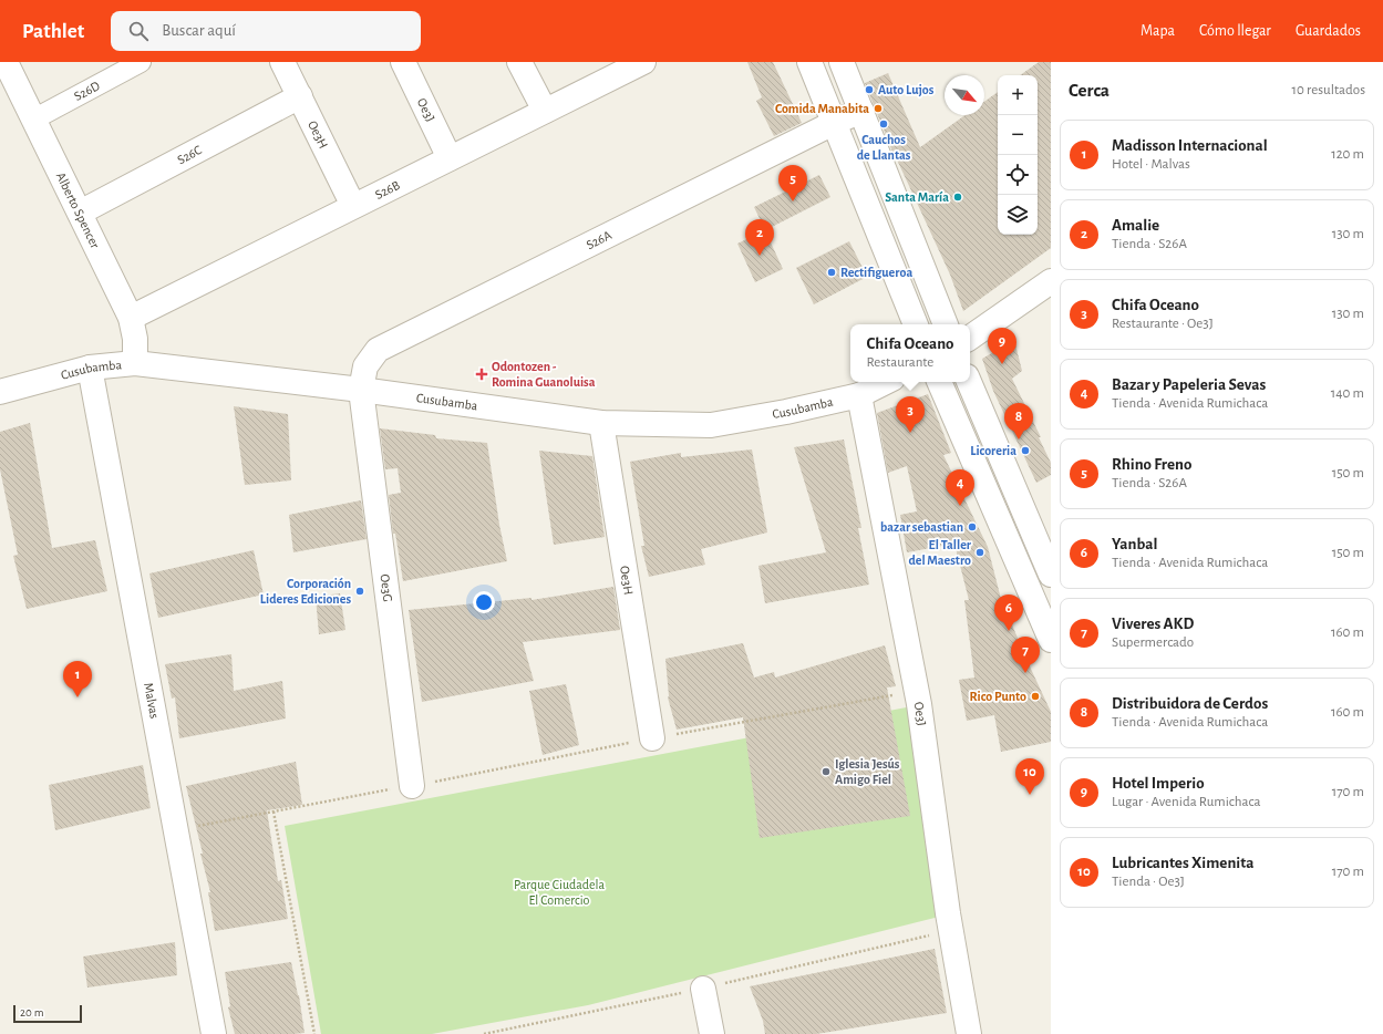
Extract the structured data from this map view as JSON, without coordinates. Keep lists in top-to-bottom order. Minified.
{"streets":{"street":["S26D","Oe3J","Oe3H","S26C","S26B","Alberto Spencer","S26A","Cusubamba","Oe3G","Malvas"]},"crossings":[["S26D","Alberto Spencer"],["Oe3J","S26B"],["Oe3J","Cusubamba"],["Oe3H","S26C"],["Oe3H","S26B"],["Oe3H","Cusubamba"],["S26C","Alberto Spencer"],["S26B","Alberto Spencer"],["Alberto Spencer","Cusubamba"],["S26A","Cusubamba"],["S26A","Oe3G"],["Cusubamba","Oe3G"],["Cusubamba","Malvas"]],"parks":["Parque Ciudadela El Comercio"],"places":{"other":["Auto Lujos","Comida Manabita","Cauchos de Llantas","Santa María","Rectifigueroa","Licoreria","bazar sebastian","El Taller del Maestro","Corporación Lideres Ediciones","Rico Punto","Iglesia Jesús Amigo Fiel"],"health":["Odontozen - Romina Guanoluisa"]},"scale_bar":"20 m","north":"bottom right","page":{"header":"Pathlet","search":"Buscar aquí","nav":["Mapa","Cómo llegar","Guardados"],"heading":["Cerca","10 resultados"],"map_buttons":["+","−"],"list":[{"mark":"1","name":"Madisson Internacional","note":"Hotel · Malvas","value":"120 m"},{"mark":"2","name":"Amalie","note":"Tienda · S26A","value":"130 m"},{"mark":"3","name":"Chifa Oceano","note":"Restaurante · Oe3J","value":"130 m"},{"mark":"4","name":"Bazar y Papeleria Sevas","note":"Tienda · Avenida Rumichaca","value":"140 m"},{"mark":"5","name":"Rhino Freno","note":"Tienda · S26A","value":"150 m"},{"mark":"6","name":"Yanbal","note":"Tienda · Avenida Rumichaca","value":"150 m"},{"mark":"7","name":"Viveres AKD","note":"Supermercado","value":"160 m"},{"mark":"8","name":"Distribuidora de Cerdos","note":"Tienda · Avenida Rumichaca","value":"160 m"},{"mark":"9","name":"Hotel Imperio","note":"Lugar · Avenida Rumichaca","value":"170 m"},{"mark":"10","name":"Lubricantes Ximenita","note":"Tienda · Oe3J","value":"170 m"}],"pins":["5","2","9","3","8","4","6","7","1","10"],"popup":["Chifa Oceano","Restaurante"],"scale":"20 m"}}
